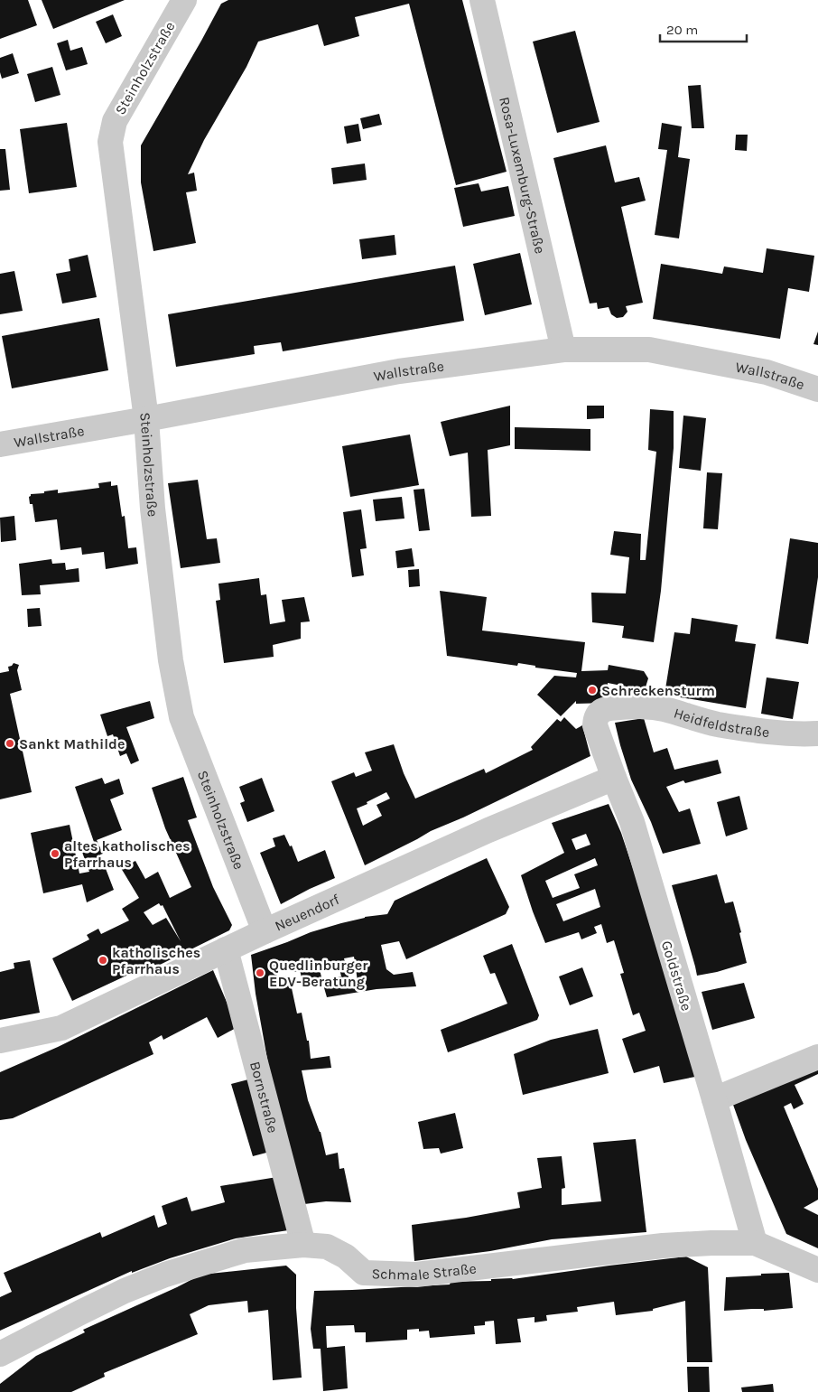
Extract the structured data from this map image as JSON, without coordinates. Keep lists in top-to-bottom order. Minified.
{"streets":{"street":["Steinholzstraße","Rosa-Luxemburg-Straße","Wallstraße","Heidfeldstraße","Neuendorf","Goldstraße","Bornstraße","Schmale Straße"]},"crossings":[["Steinholzstraße","Wallstraße"],["Steinholzstraße","Neuendorf"],["Rosa-Luxemburg-Straße","Wallstraße"],["Heidfeldstraße","Goldstraße"],["Neuendorf","Goldstraße"],["Neuendorf","Bornstraße"],["Goldstraße","Schmale Straße"],["Bornstraße","Schmale Straße"]],"places":["Schreckensturm","Sankt Mathilde","altes katholisches Pfarrhaus","katholisches Pfarrhaus","Quedlinburger EDV-Beratung"],"scale_bar":"20 m"}
